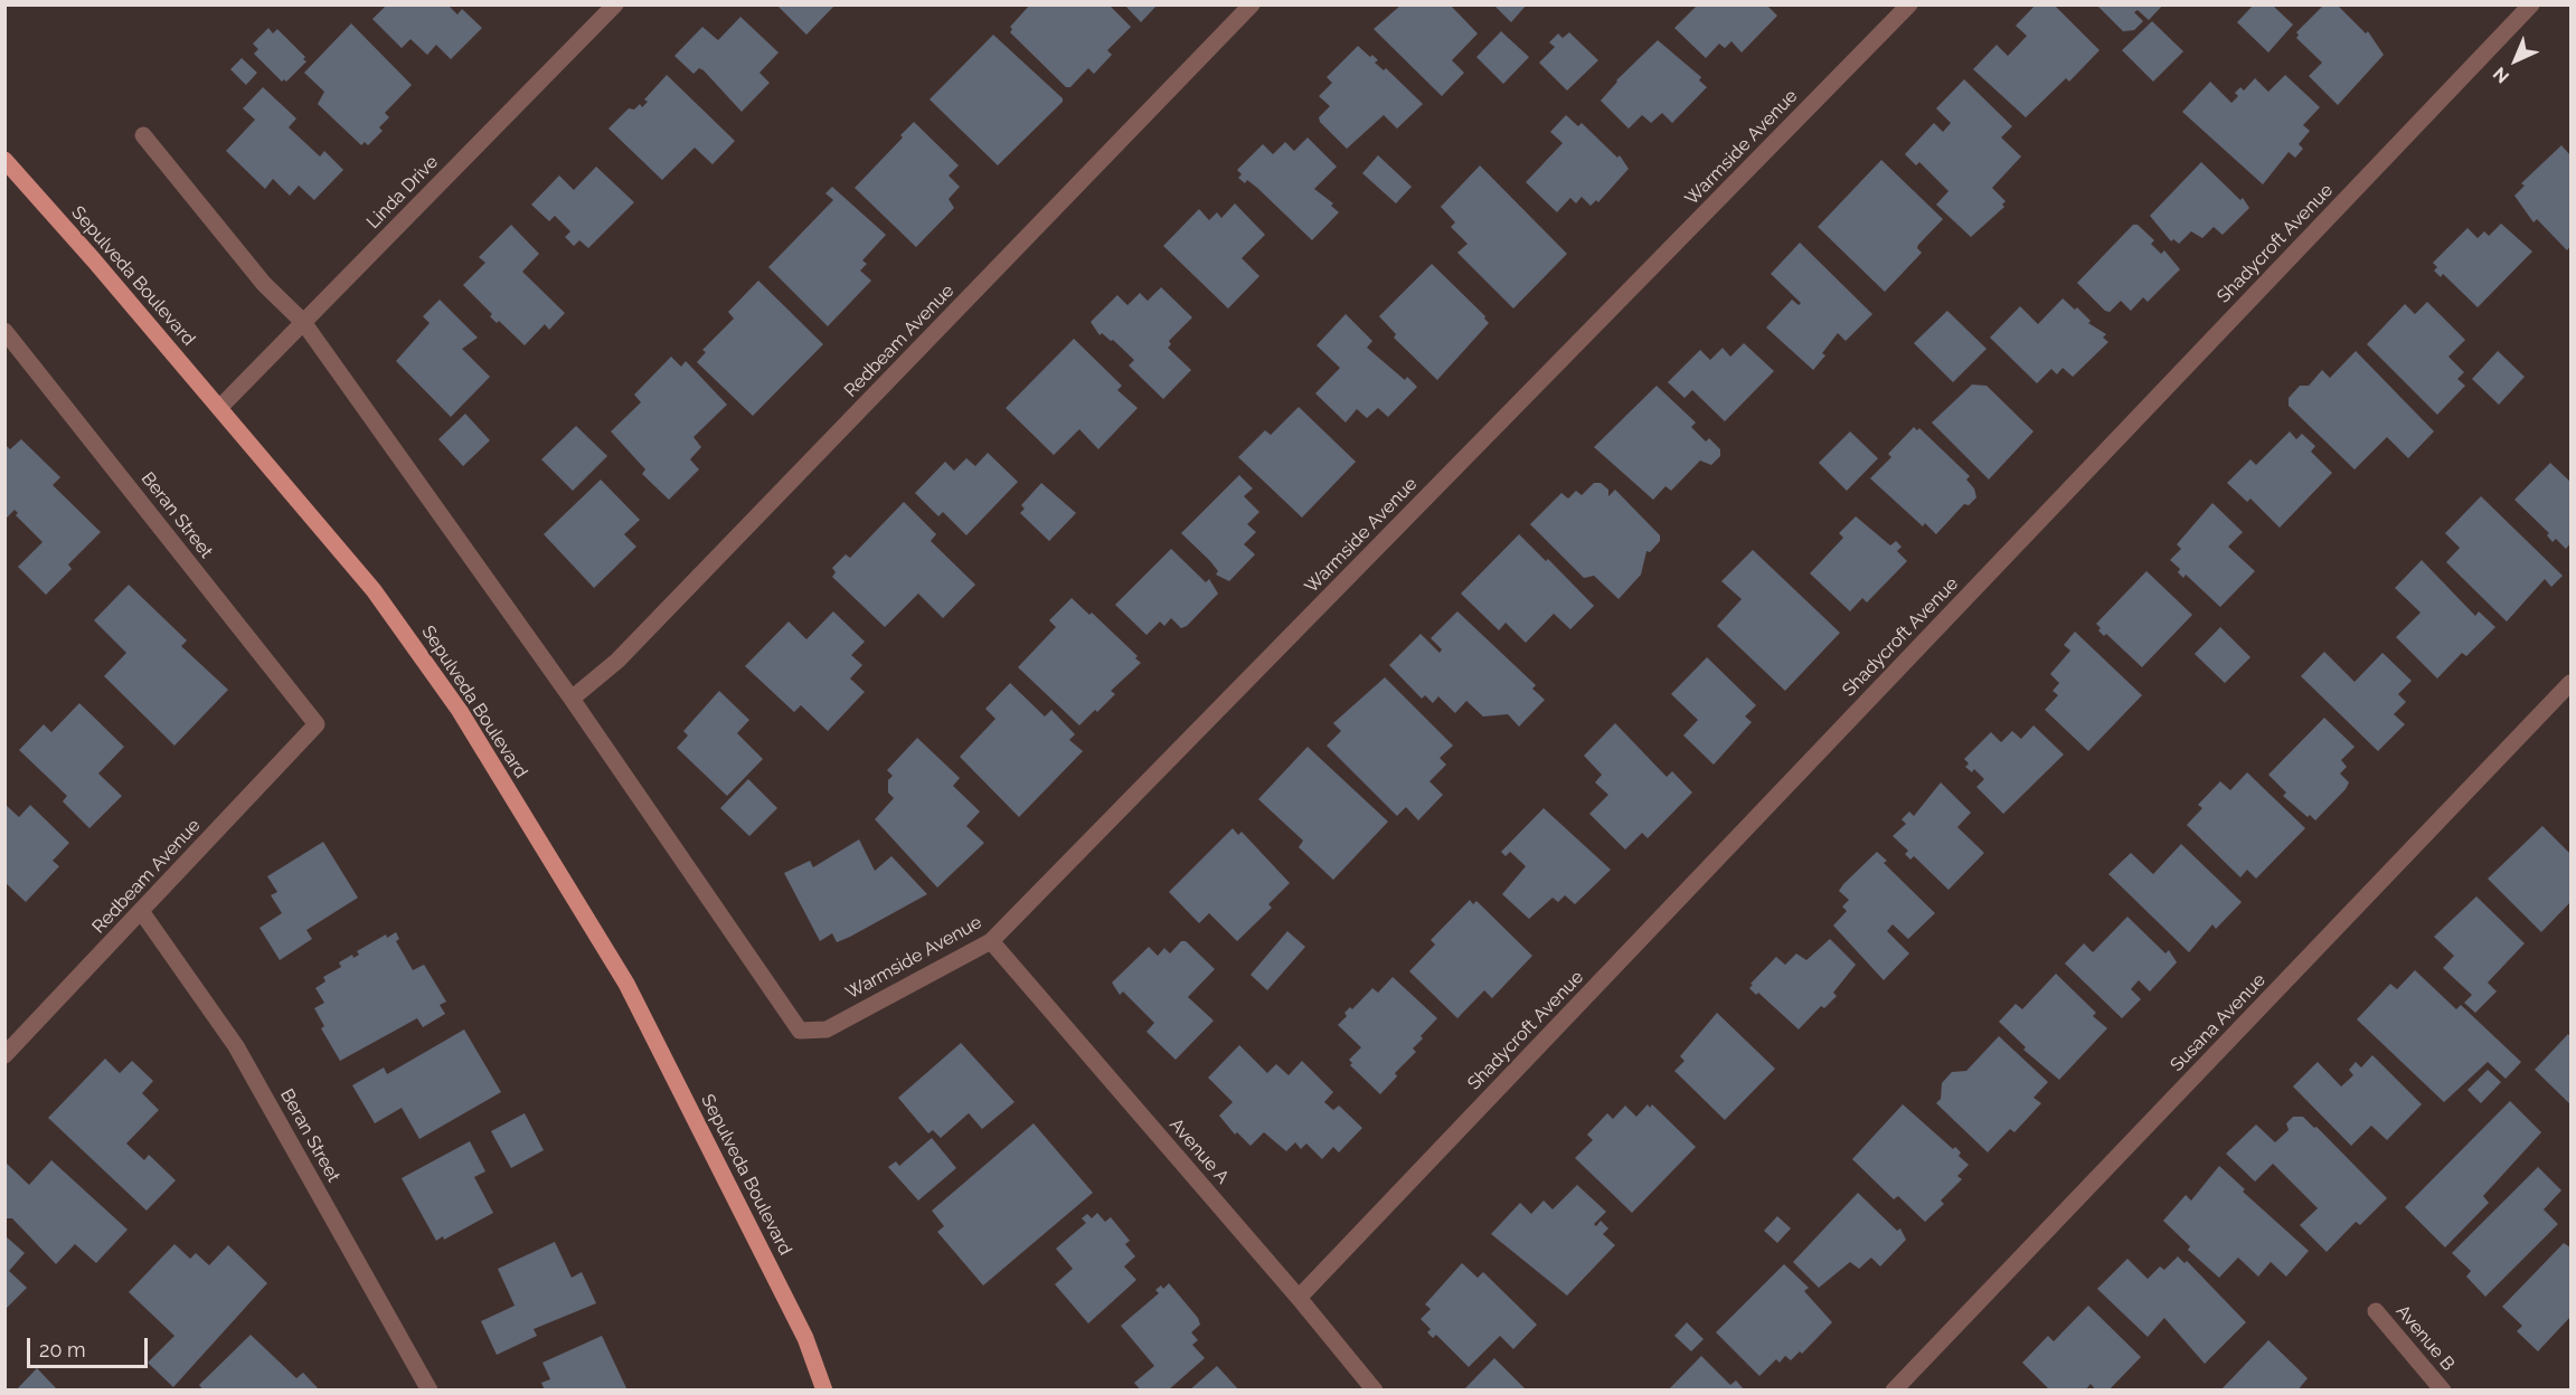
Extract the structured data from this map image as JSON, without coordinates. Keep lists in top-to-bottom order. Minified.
{"streets":{"main road":["Sepulveda Boulevard"],"street":["Warmside Avenue","Linda Drive","Shadycroft Avenue","Redbeam Avenue","Beran Street","Susana Avenue","Avenue A","Avenue B"]},"crossings":[["Warmside Avenue","Redbeam Avenue"],["Warmside Avenue","Avenue A"],["Linda Drive","Sepulveda Boulevard"],["Shadycroft Avenue","Avenue A"],["Redbeam Avenue","Beran Street"]],"scale_bar":"20 m","north":"bottom left"}
